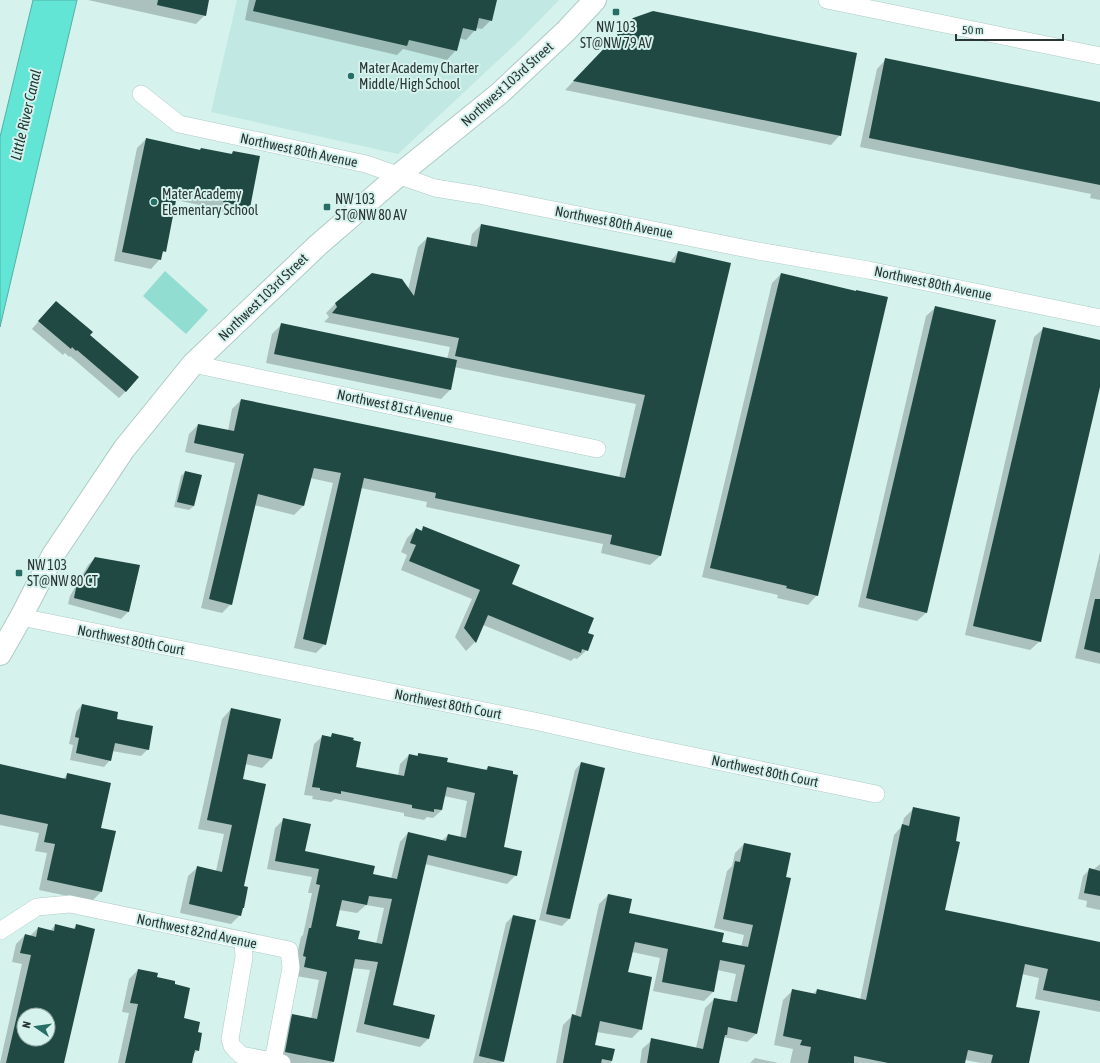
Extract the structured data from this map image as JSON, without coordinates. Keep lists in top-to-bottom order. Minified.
{"streets":{"main road":["Northwest 103rd Street"],"street":["Northwest 80th Avenue","Northwest 81st Avenue","Northwest 80th Court","Northwest 82nd Avenue"]},"crossings":[["Northwest 103rd Street","Northwest 80th Avenue"],["Northwest 103rd Street","Northwest 81st Avenue"],["Northwest 103rd Street","Northwest 80th Court"]],"water":["Little River Canal"],"places":{"transit":["NW 103 ST@NW 79 AV","NW 103 ST@NW 80 AV","NW 103 ST@NW 80 CT"],"other":["Mater Academy Charter Middle/High School","Mater Academy Elementary School"]},"scale_bar":"50 m","north":"left"}
